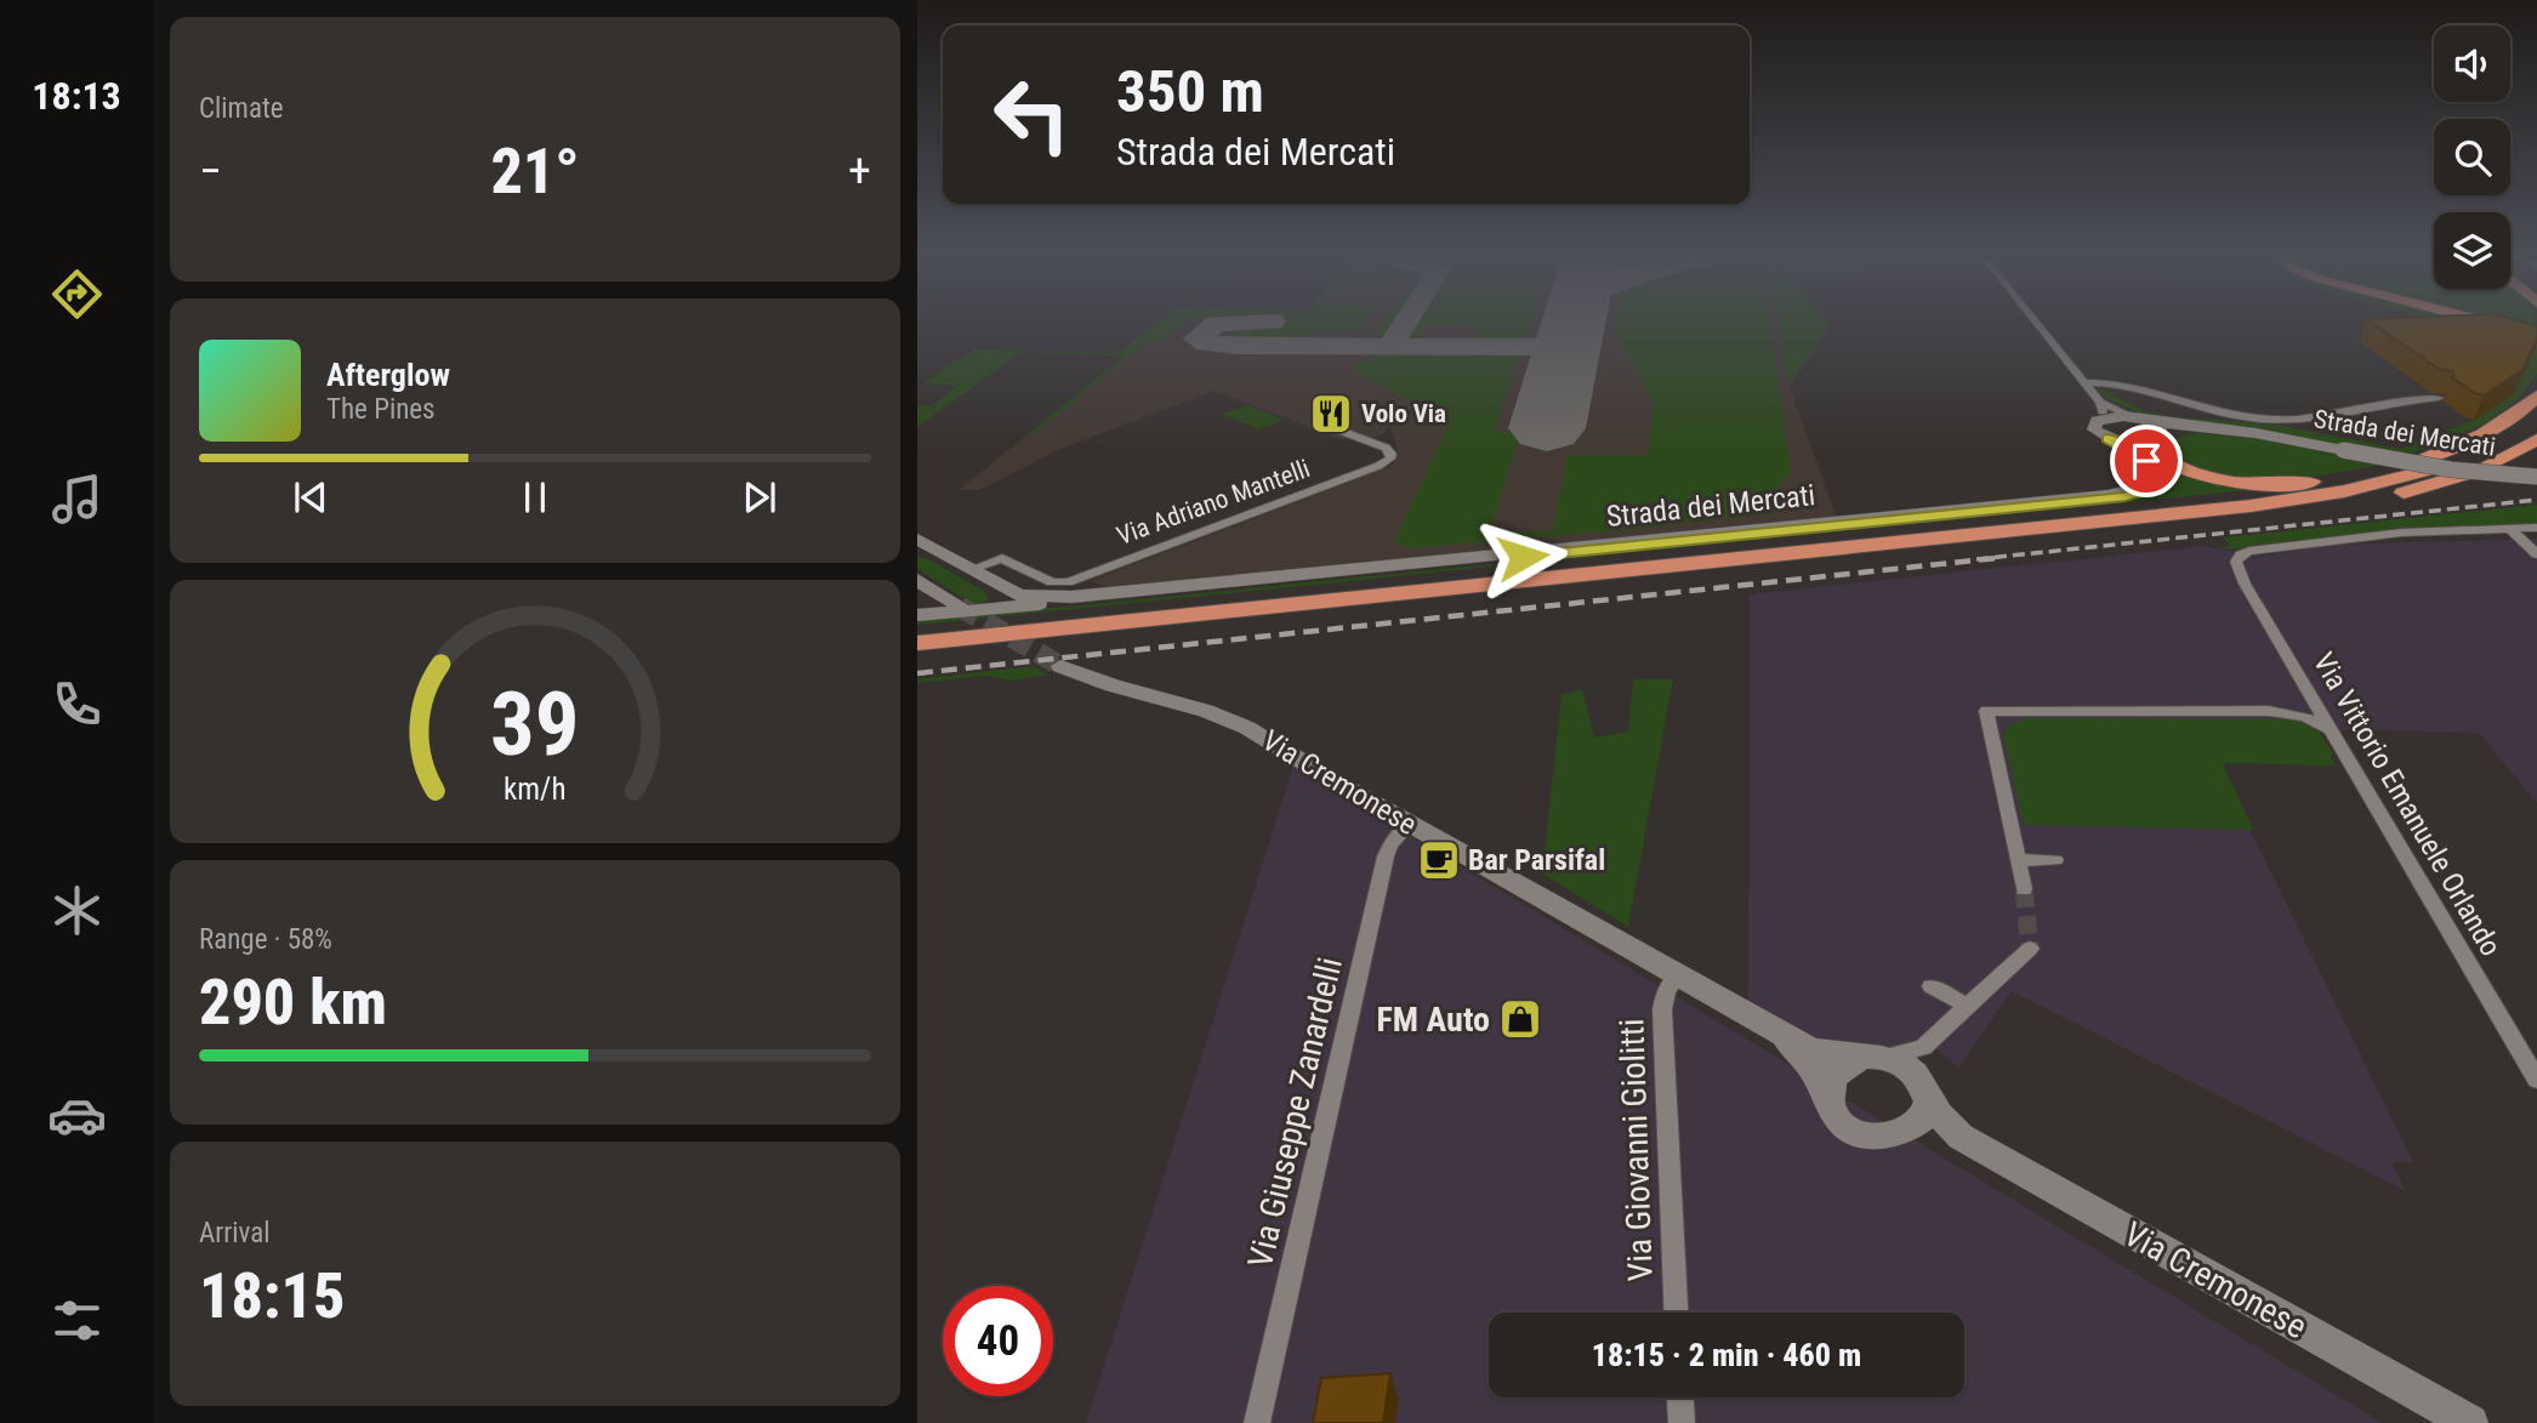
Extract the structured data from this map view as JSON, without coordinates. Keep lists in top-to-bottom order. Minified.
{"streets":{"street":["Strada dei Mercati","Via Adriano Mantelli","Via Cremonese","Via Vittorio Emanuele Orlando","Via Giuseppe Zanardelli","Via Giovanni Giolitti"]},"crossings":[["Strada dei Mercati","Via Adriano Mantelli"],["Via Cremonese","Via Giuseppe Zanardelli"],["Via Cremonese","Via Giovanni Giolitti"]],"places":{"restaurant":["Volo Via"],"cafe":["Bar Parsifal"],"shop":["FM Auto"]},"page":{"tabs":"18:13","tile":["Climate",["Range · 58%","290 km"],["Arrival","18:15"]],"turn":["350 m","Strada dei Mercati"],"heat":["−","21°","+"],"song":["Afterglow","The Pines"],"limit":"40","trip":"18:15 · 2 min · 460 m","gauge":["39","km/h"]}}
